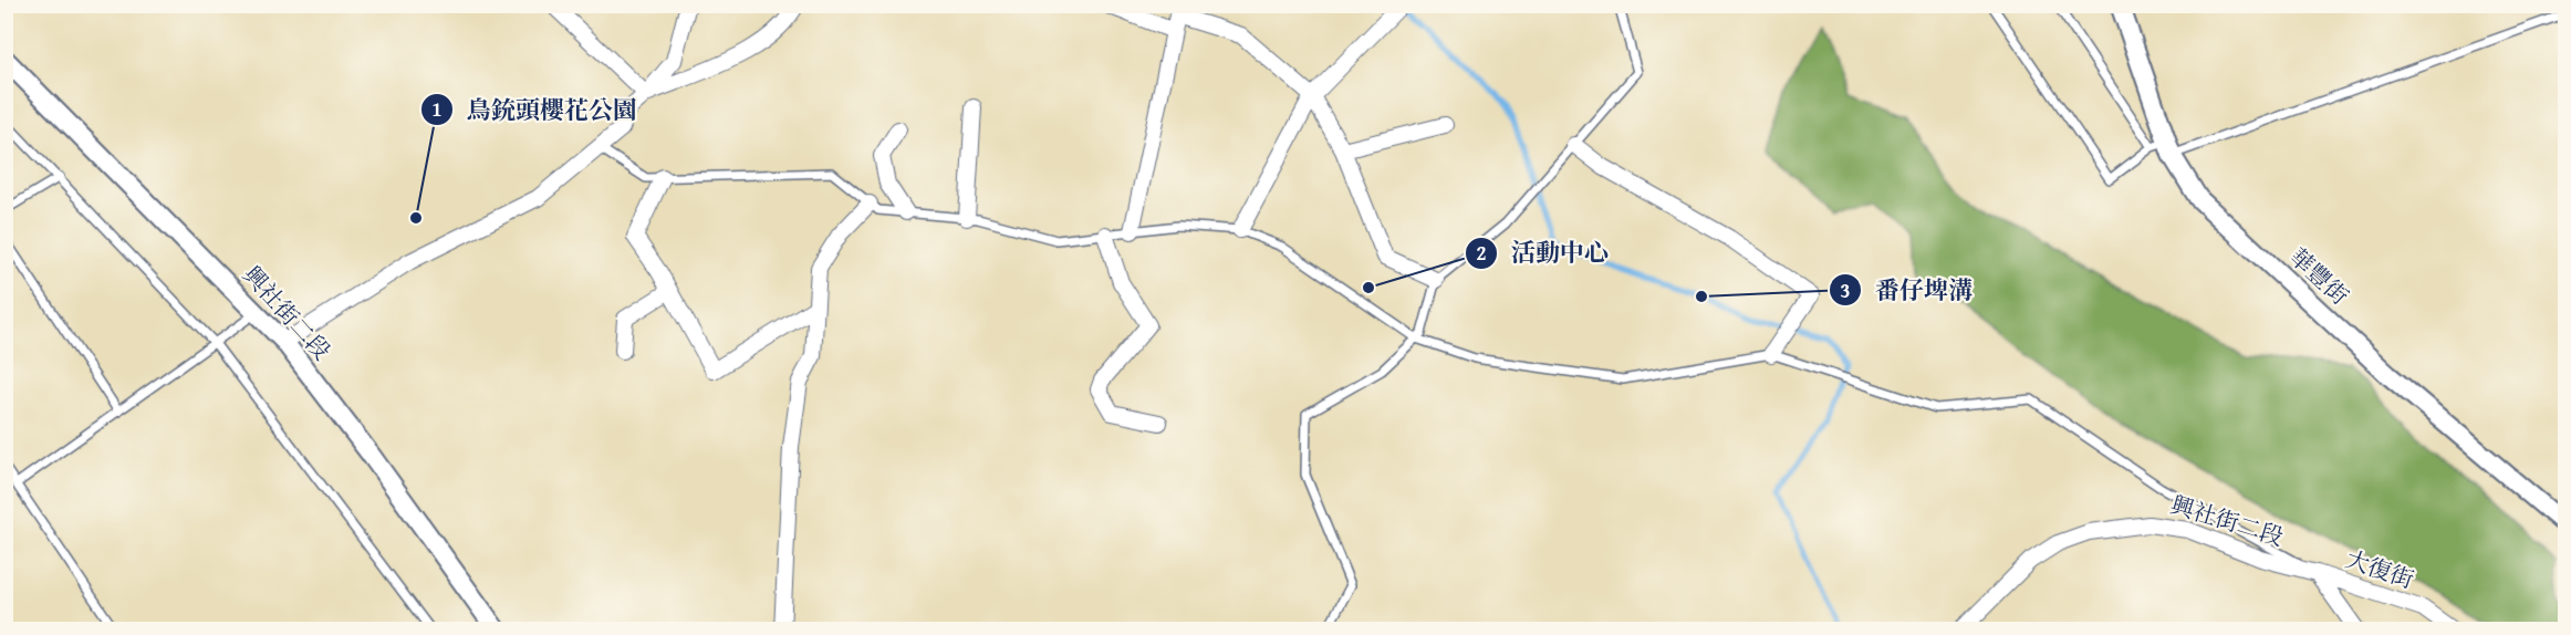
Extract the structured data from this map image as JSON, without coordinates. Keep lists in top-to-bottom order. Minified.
{"streets":{"street":["華豐街","興社街二段","大復街"]},"crossings":[["興社街二段","大復街"]],"places":["鳥銃頭櫻花公園","活動中心","番仔埤溝"]}
